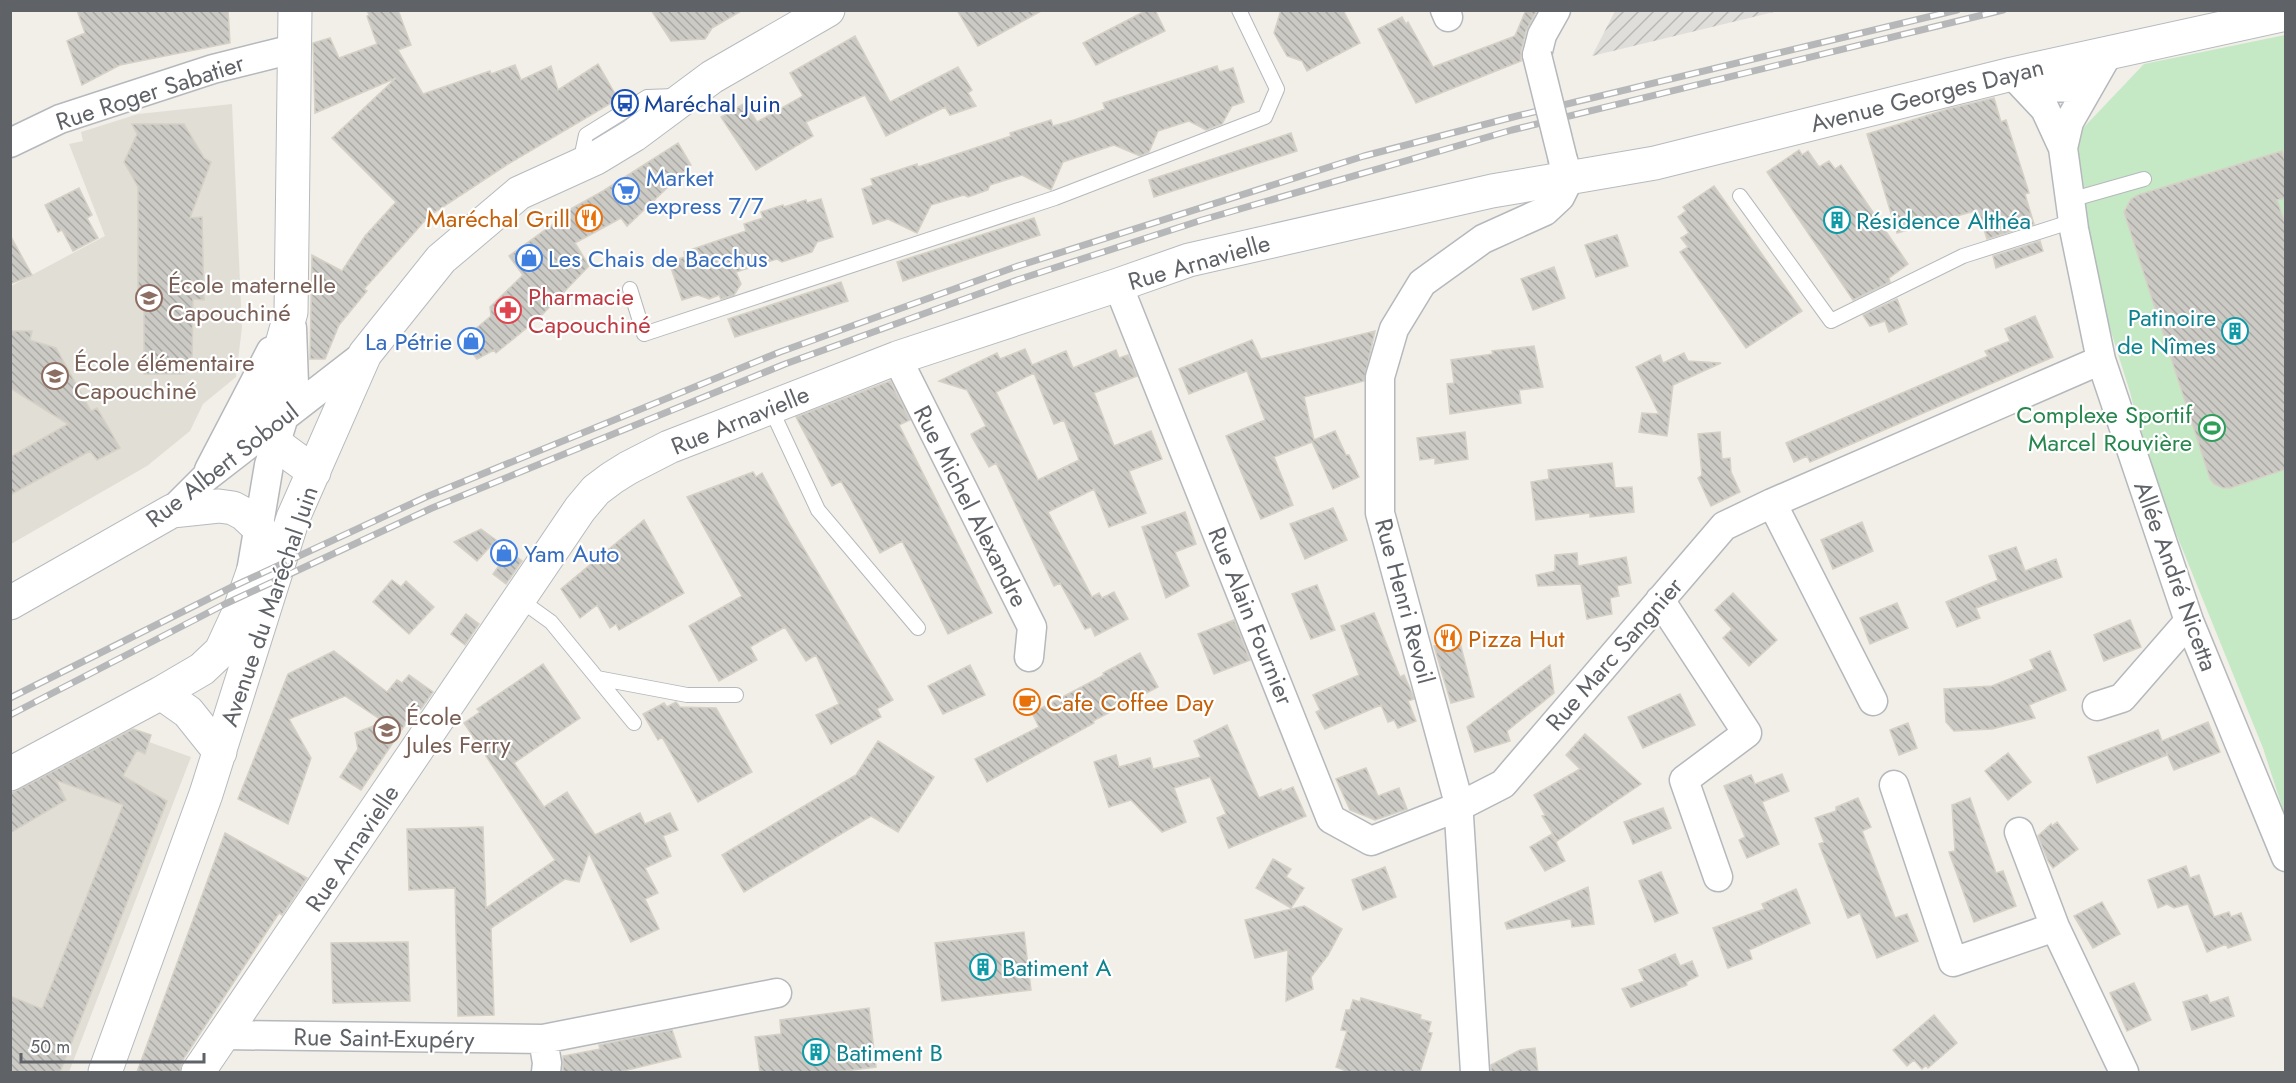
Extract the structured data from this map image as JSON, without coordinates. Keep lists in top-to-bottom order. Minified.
{"streets":{"street":["Rue Roger Sabatier","Avenue Georges Dayan","Rue Arnavielle","Rue Albert Soboul","Rue Michel Alexandre","Allée André Nicetta","Rue Henri Revoil","Avenue du Maréchal Juin","Rue Alain Fournier","Rue Marc Sangnier","Rue Saint-Exupéry"]},"crossings":[["Avenue Georges Dayan","Rue Arnavielle"],["Avenue Georges Dayan","Allée André Nicetta"],["Avenue Georges Dayan","Rue Henri Revoil"],["Rue Arnavielle","Rue Michel Alexandre"],["Rue Arnavielle","Rue Henri Revoil"],["Rue Arnavielle","Rue Alain Fournier"],["Rue Arnavielle","Rue Saint-Exupéry"],["Rue Albert Soboul","Avenue du Maréchal Juin"],["Allée André Nicetta","Rue Marc Sangnier"],["Rue Henri Revoil","Rue Alain Fournier"],["Rue Henri Revoil","Rue Marc Sangnier"],["Rue Alain Fournier","Rue Marc Sangnier"]],"places":{"bus stop":["Maréchal Juin"],"supermarket":["Market express 7/7"],"restaurant":["Maréchal Grill","Pizza Hut"],"building":["Résidence Althéa","Patinoire de Nîmes","Batiment A","Batiment B"],"shop":["Les Chais de Bacchus","La Pétrie","Yam Auto"],"school or university":["École maternelle Capouchiné","École élémentaire Capouchiné","École Jules Ferry"],"pharmacy":["Pharmacie Capouchiné"],"sports":["Complexe Sportif Marcel Rouvière"],"cafe":["Cafe Coffee Day"]},"scale_bar":"50 m"}
